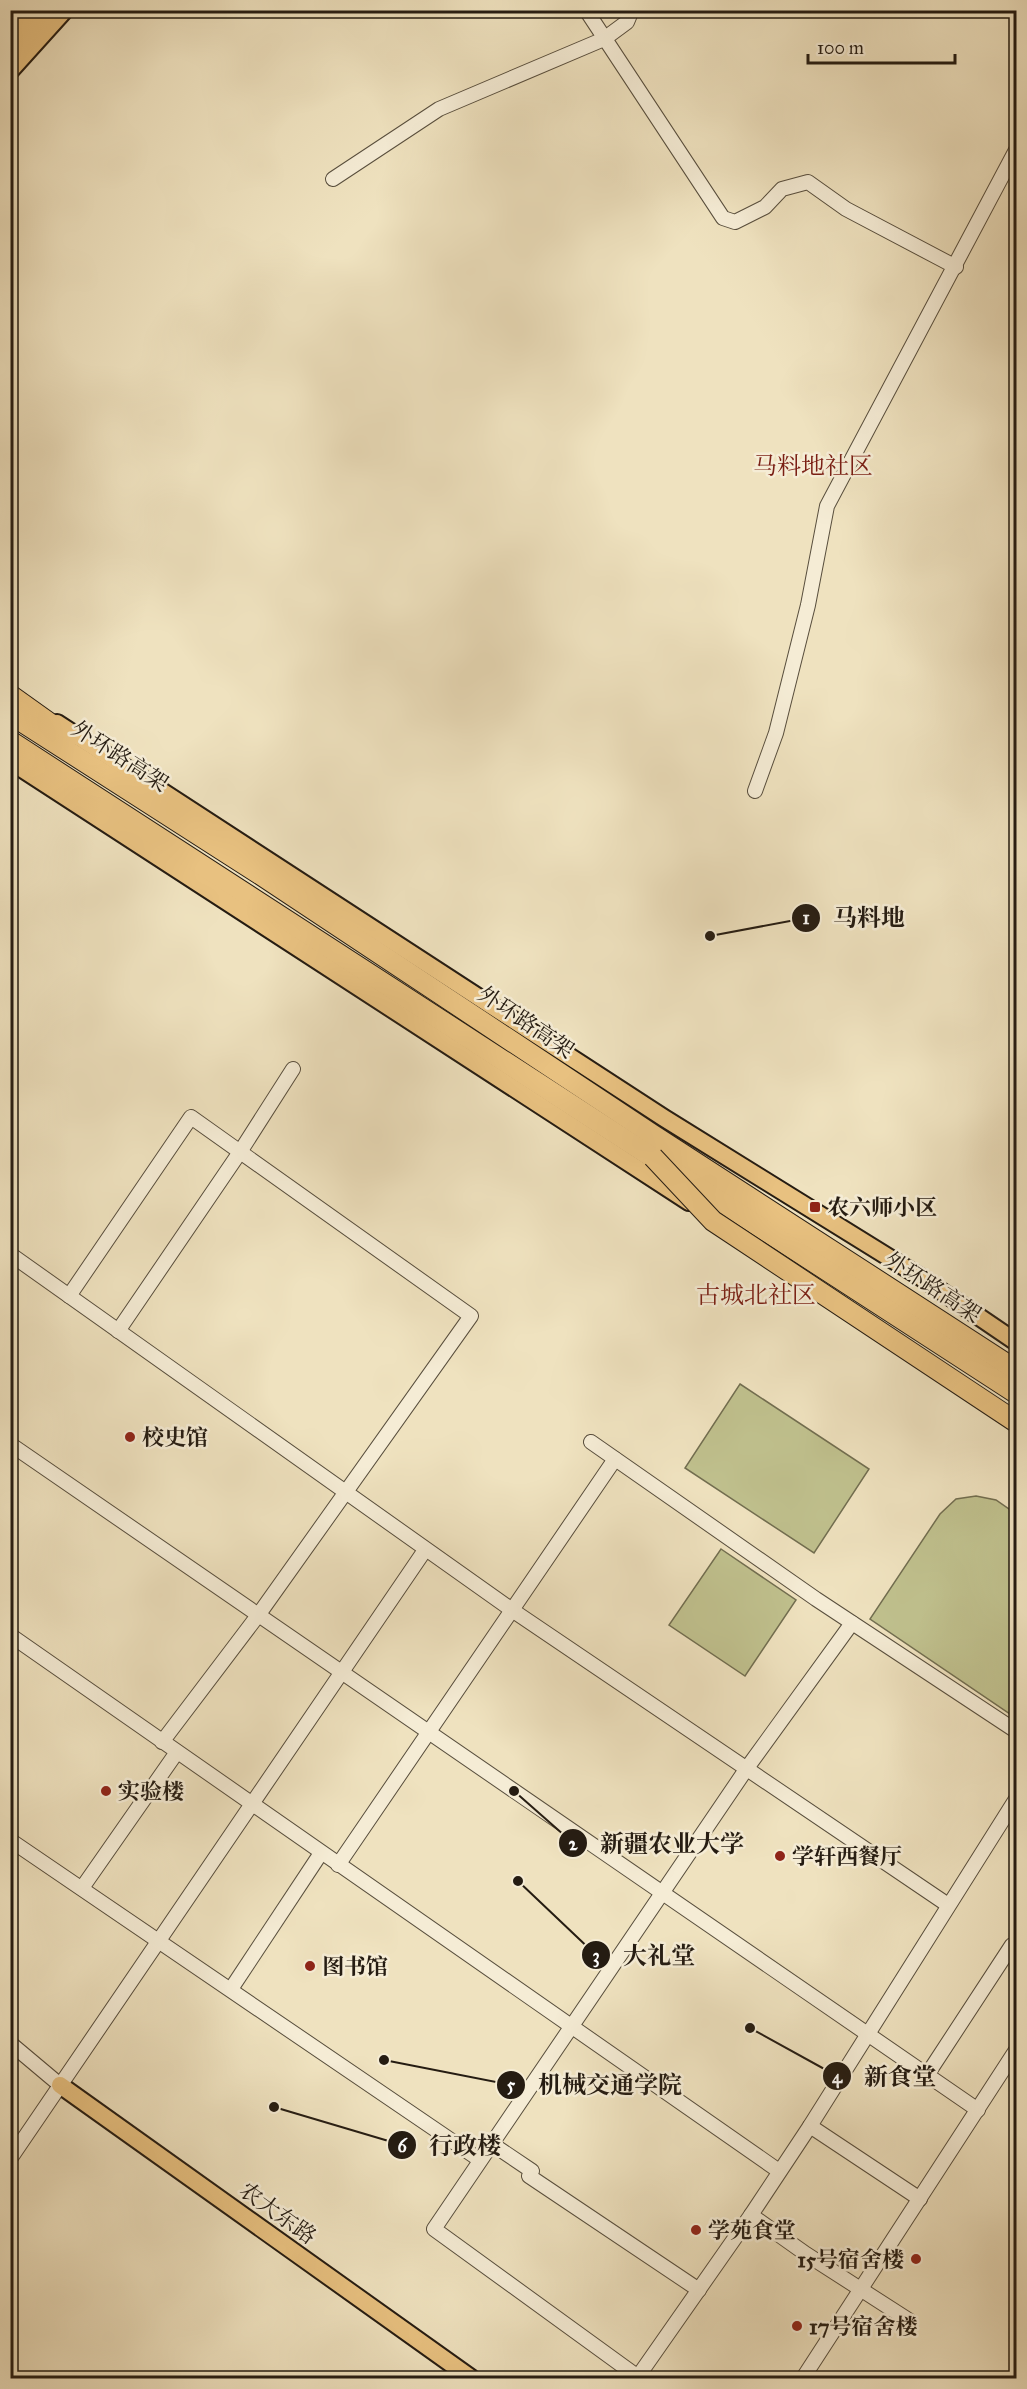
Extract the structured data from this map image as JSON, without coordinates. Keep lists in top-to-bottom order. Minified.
{"streets":{"highway":["外环路高架"],"main road":["农大东路"]},"districts":["马料地社区","古城北社区"],"places":{"other":["马料地","校史馆","实验楼","新疆农业大学","学轩西餐厅","大礼堂","图书馆","新食堂","机械交通学院","行政楼","学苑食堂","15号宿舍楼","17号宿舍楼"],"transit":["农六师小区"]},"scale_bar":"100 m"}
